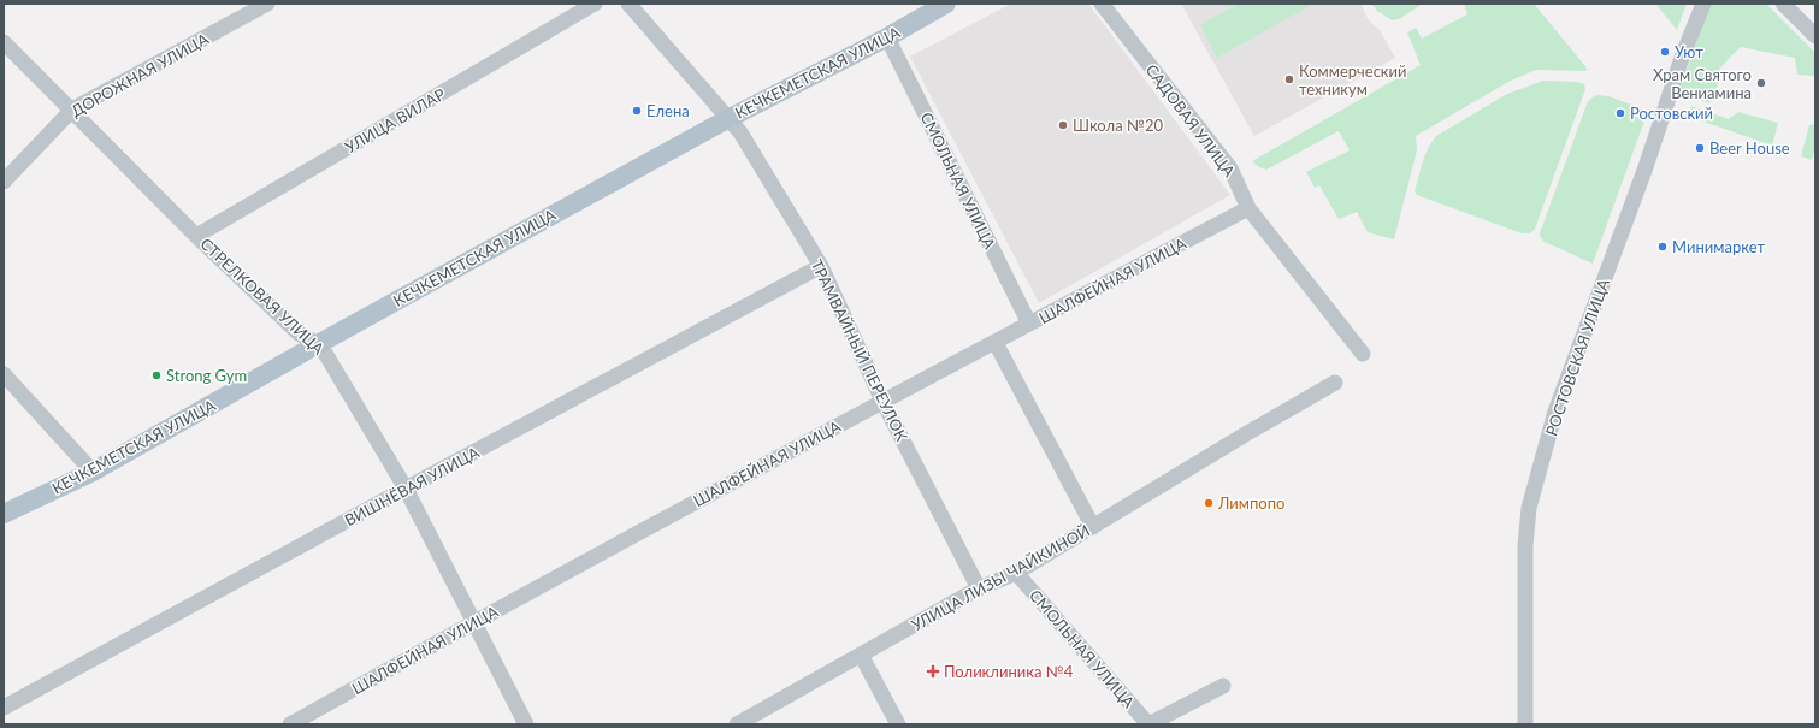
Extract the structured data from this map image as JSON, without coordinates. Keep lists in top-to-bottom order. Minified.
{"streets":{"main road":["КЕЧКЕМЕТСКАЯ УЛИЦА"],"street":["ДОРОЖНАЯ УЛИЦА","УЛИЦА ВИЛАР","САДОВАЯ УЛИЦА","СМОЛЬНАЯ УЛИЦА","ШАЛФЕЙНАЯ УЛИЦА","СТРЕЛКОВАЯ УЛИЦА","ТРАМВАЙНЫЙ ПЕРЕУЛОК","РОСТОВСКАЯ УЛИЦА","ВИШНЁВАЯ УЛИЦА","УЛИЦА ЛИЗЫ ЧАЙКИНОЙ"]},"crossings":[["КЕЧКЕМЕТСКАЯ УЛИЦА","СМОЛЬНАЯ УЛИЦА"],["КЕЧКЕМЕТСКАЯ УЛИЦА","СТРЕЛКОВАЯ УЛИЦА"],["КЕЧКЕМЕТСКАЯ УЛИЦА","ТРАМВАЙНЫЙ ПЕРЕУЛОК"],["ДОРОЖНАЯ УЛИЦА","СТРЕЛКОВАЯ УЛИЦА"],["УЛИЦА ВИЛАР","СТРЕЛКОВАЯ УЛИЦА"],["САДОВАЯ УЛИЦА","ШАЛФЕЙНАЯ УЛИЦА"],["СМОЛЬНАЯ УЛИЦА","ШАЛФЕЙНАЯ УЛИЦА"],["СМОЛЬНАЯ УЛИЦА","УЛИЦА ЛИЗЫ ЧАЙКИНОЙ"],["ШАЛФЕЙНАЯ УЛИЦА","СТРЕЛКОВАЯ УЛИЦА"],["ШАЛФЕЙНАЯ УЛИЦА","ТРАМВАЙНЫЙ ПЕРЕУЛОК"],["СТРЕЛКОВАЯ УЛИЦА","ВИШНЁВАЯ УЛИЦА"],["ТРАМВАЙНЫЙ ПЕРЕУЛОК","ВИШНЁВАЯ УЛИЦА"],["ТРАМВАЙНЫЙ ПЕРЕУЛОК","УЛИЦА ЛИЗЫ ЧАЙКИНОЙ"]],"places":{"other":["Уют","Коммерческий техникум","Храм Святого Вениамина","Елена","Ростовский","Школа №20","Beer House","Минимаркет","Strong Gym","Лимпопо"],"health":["Поликлиника №4"]}}
